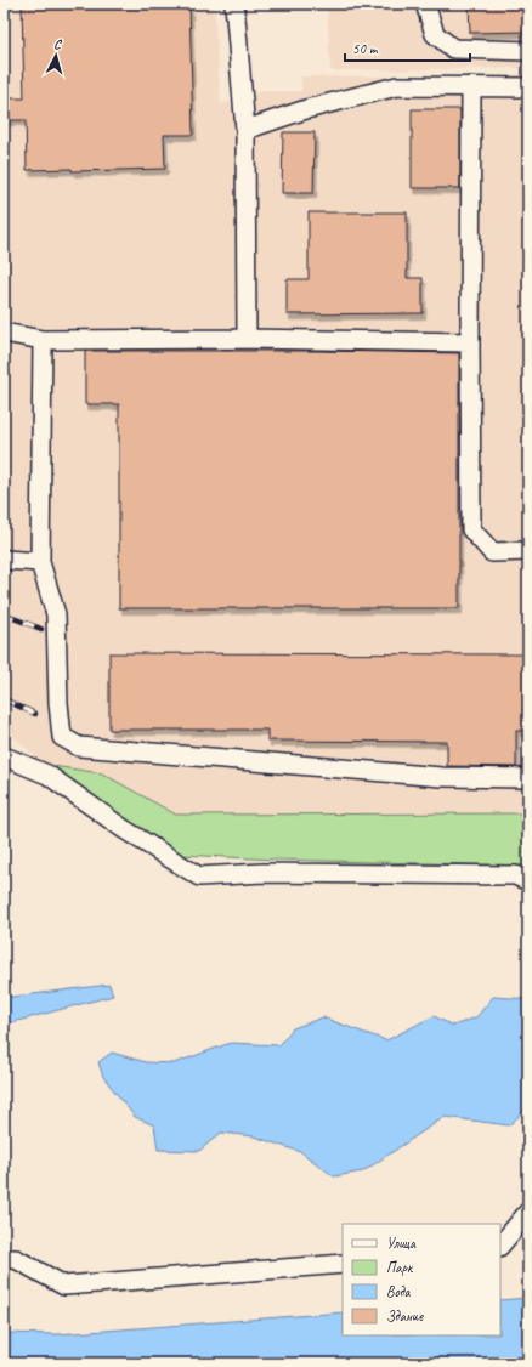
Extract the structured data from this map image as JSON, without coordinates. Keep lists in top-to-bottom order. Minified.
{"legend":["Улица","Парк","Вода","Здание"],"scale_bar":"50 m","north":"top"}
